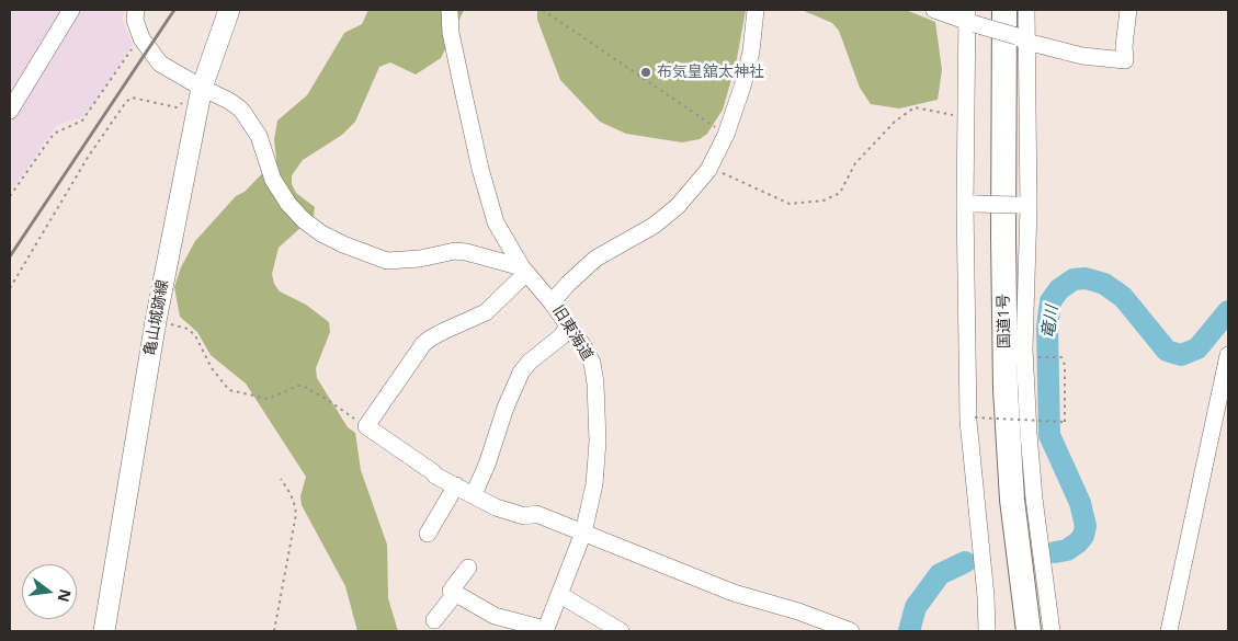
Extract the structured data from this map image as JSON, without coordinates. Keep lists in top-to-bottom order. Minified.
{"streets":{"highway":["国道1号"],"main road":["亀山城跡線"],"street":["旧東海道"]},"water":["竜川"],"places":["布気皇舘太神社"],"north":"right"}
